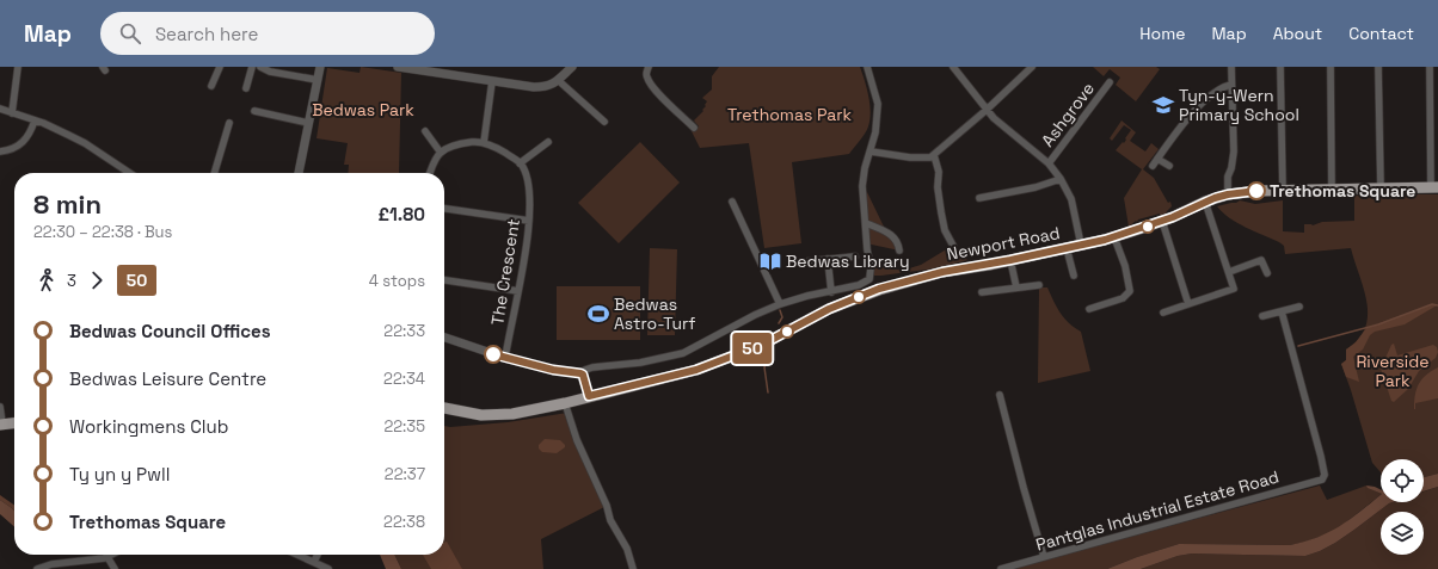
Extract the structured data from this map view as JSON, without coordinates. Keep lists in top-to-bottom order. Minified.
{"streets":{"main road":["Newport Road"],"street":["Ashgrove","The Crescent","Pantglas Industrial Estate Road"]},"parks":["Bedwas Park","Trethomas Park","Riverside Park"],"places":{"school or university":["Tyn-y-Wern Primary School"],"other":["Trethomas Square"],"library":["Bedwas Library"],"sports":["Bedwas Astro-Turf"]},"lines":["bus line 50"],"page":{"header":"Map","search":"Search here","nav":["Home","Map","About","Contact"],"on_map":"50","heading":["8 min","22:30 – 22:38 · Bus","£1.80"],"legs":["3","50","4 stops"],"list":[{"name":"Bedwas Council Offices","value":"22:33"},{"name":"Bedwas Leisure Centre","value":"22:34"},{"name":"Workingmens Club","value":"22:35"},{"name":"Ty yn y Pwll","value":"22:37"},{"name":"Trethomas Square","value":"22:38"}]}}
